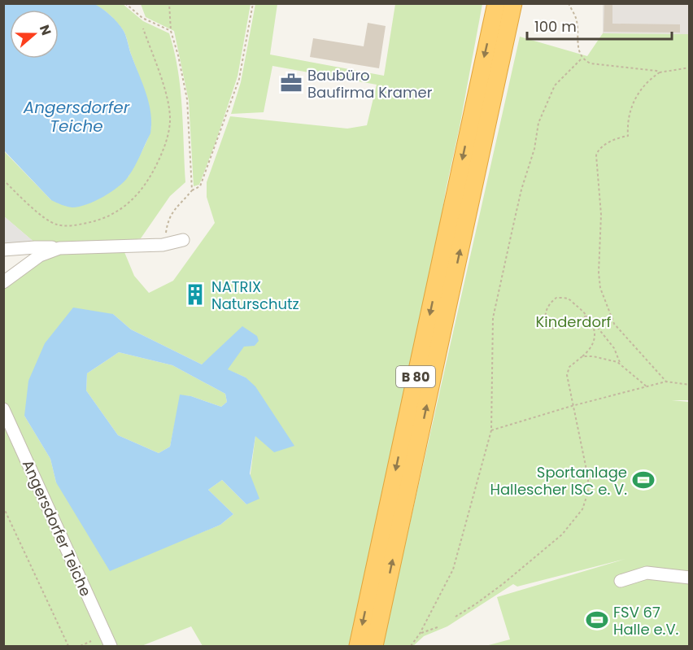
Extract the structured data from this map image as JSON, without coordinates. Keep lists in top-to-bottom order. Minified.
{"streets":{"highway":["B 80"],"lane":["Angersdorfer Teiche"]},"water":["Angersdorfer Teiche"],"parks":["Kinderdorf"],"places":{"office":["Baubüro Baufirma Kramer"],"building":["NATRIX Naturschutz"],"sports":["Sportanlage Hallescher ISC e. V.","FSV 67 Halle e.V."]},"scale_bar":"100 m","north":"right"}
